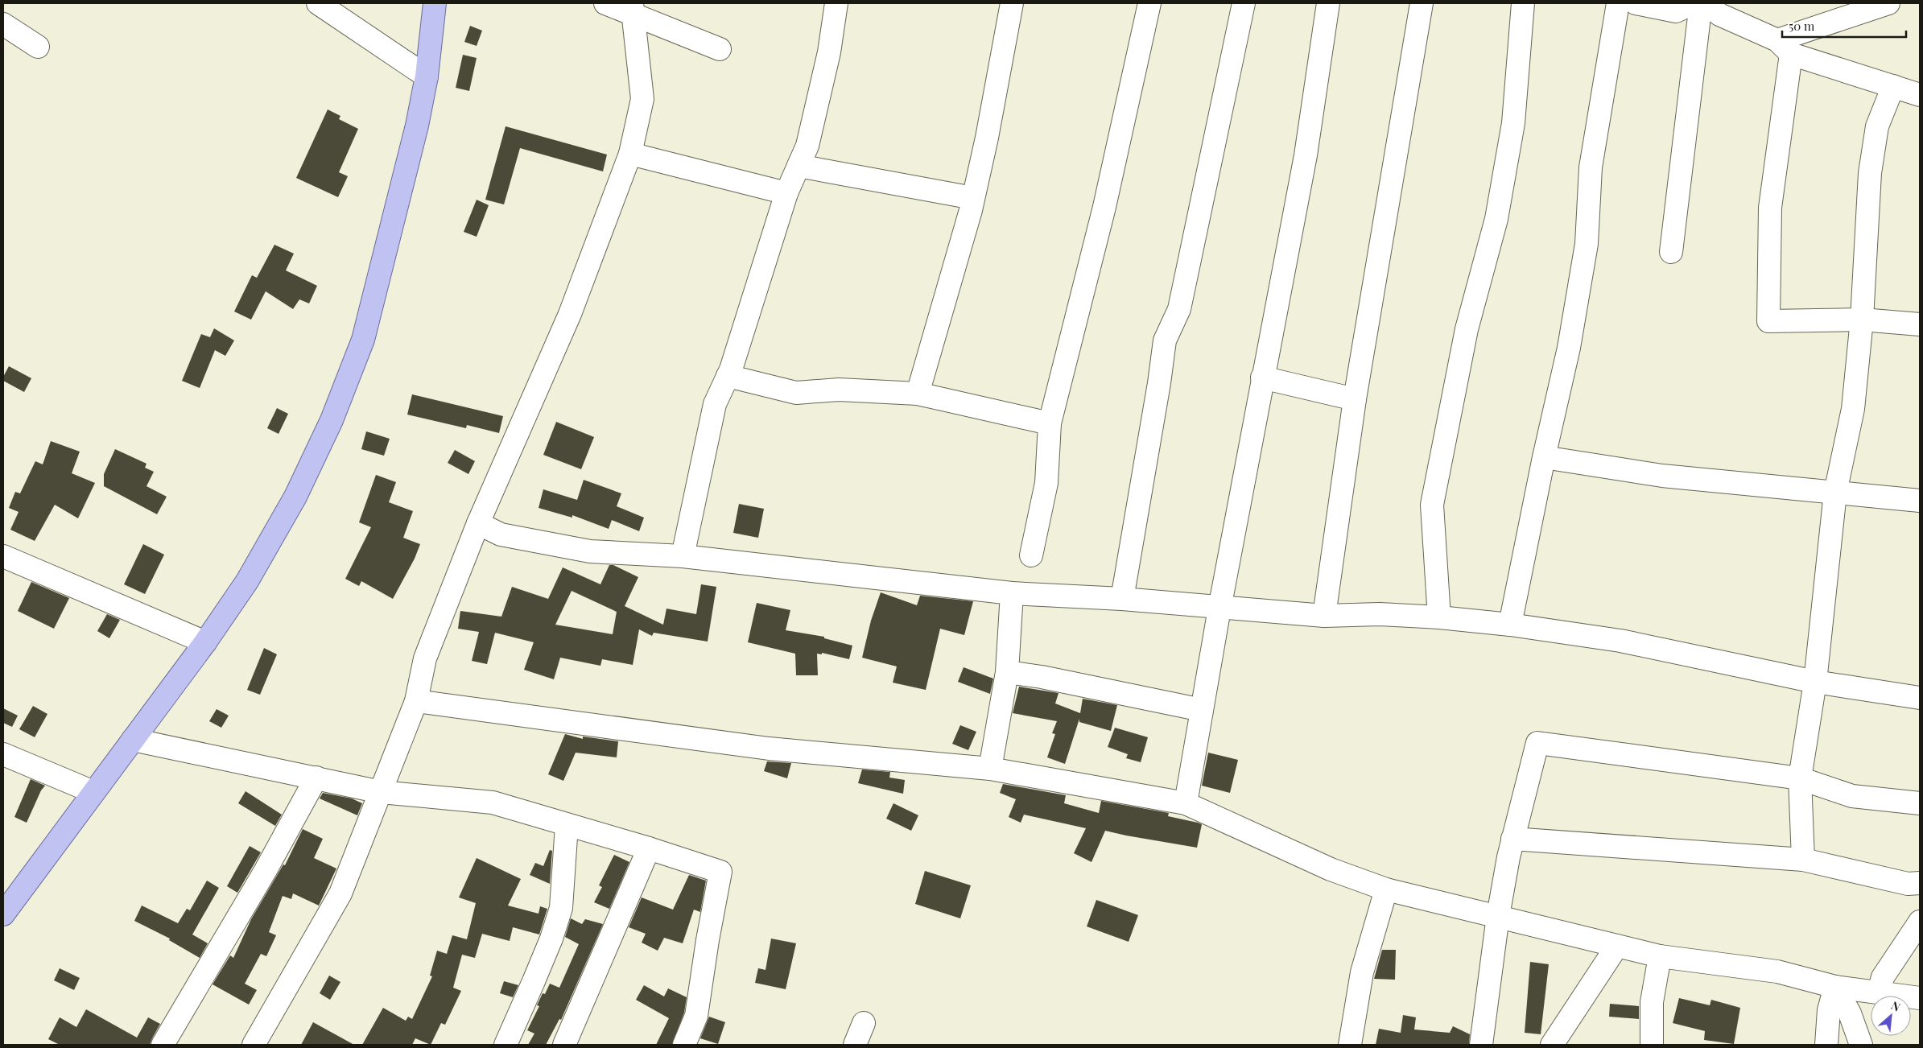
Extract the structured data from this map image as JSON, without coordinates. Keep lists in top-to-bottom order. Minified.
{"scale_bar":"50 m","north":"top right"}
